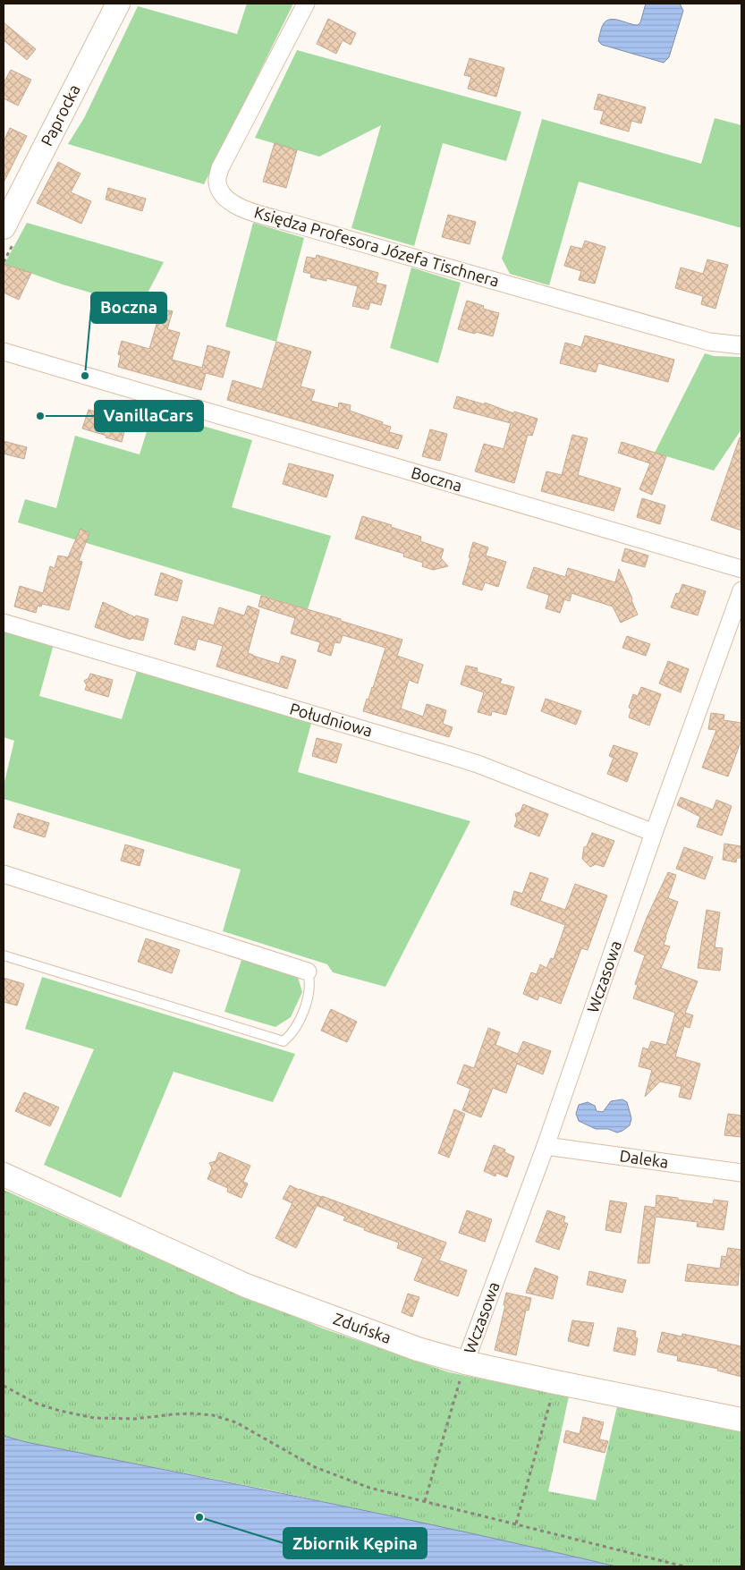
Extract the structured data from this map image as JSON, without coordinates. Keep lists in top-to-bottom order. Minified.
{"streets":{"street":["Paprocka","Księdza Profesora Józefa Tischnera","Boczna","Południowa","Wczasowa","Daleka","Zduńska"]},"crossings":[["Południowa","Wczasowa"],["Wczasowa","Daleka"],["Wczasowa","Zduńska"]],"places":["Boczna","VanillaCars","Zbiornik Kępina"]}
